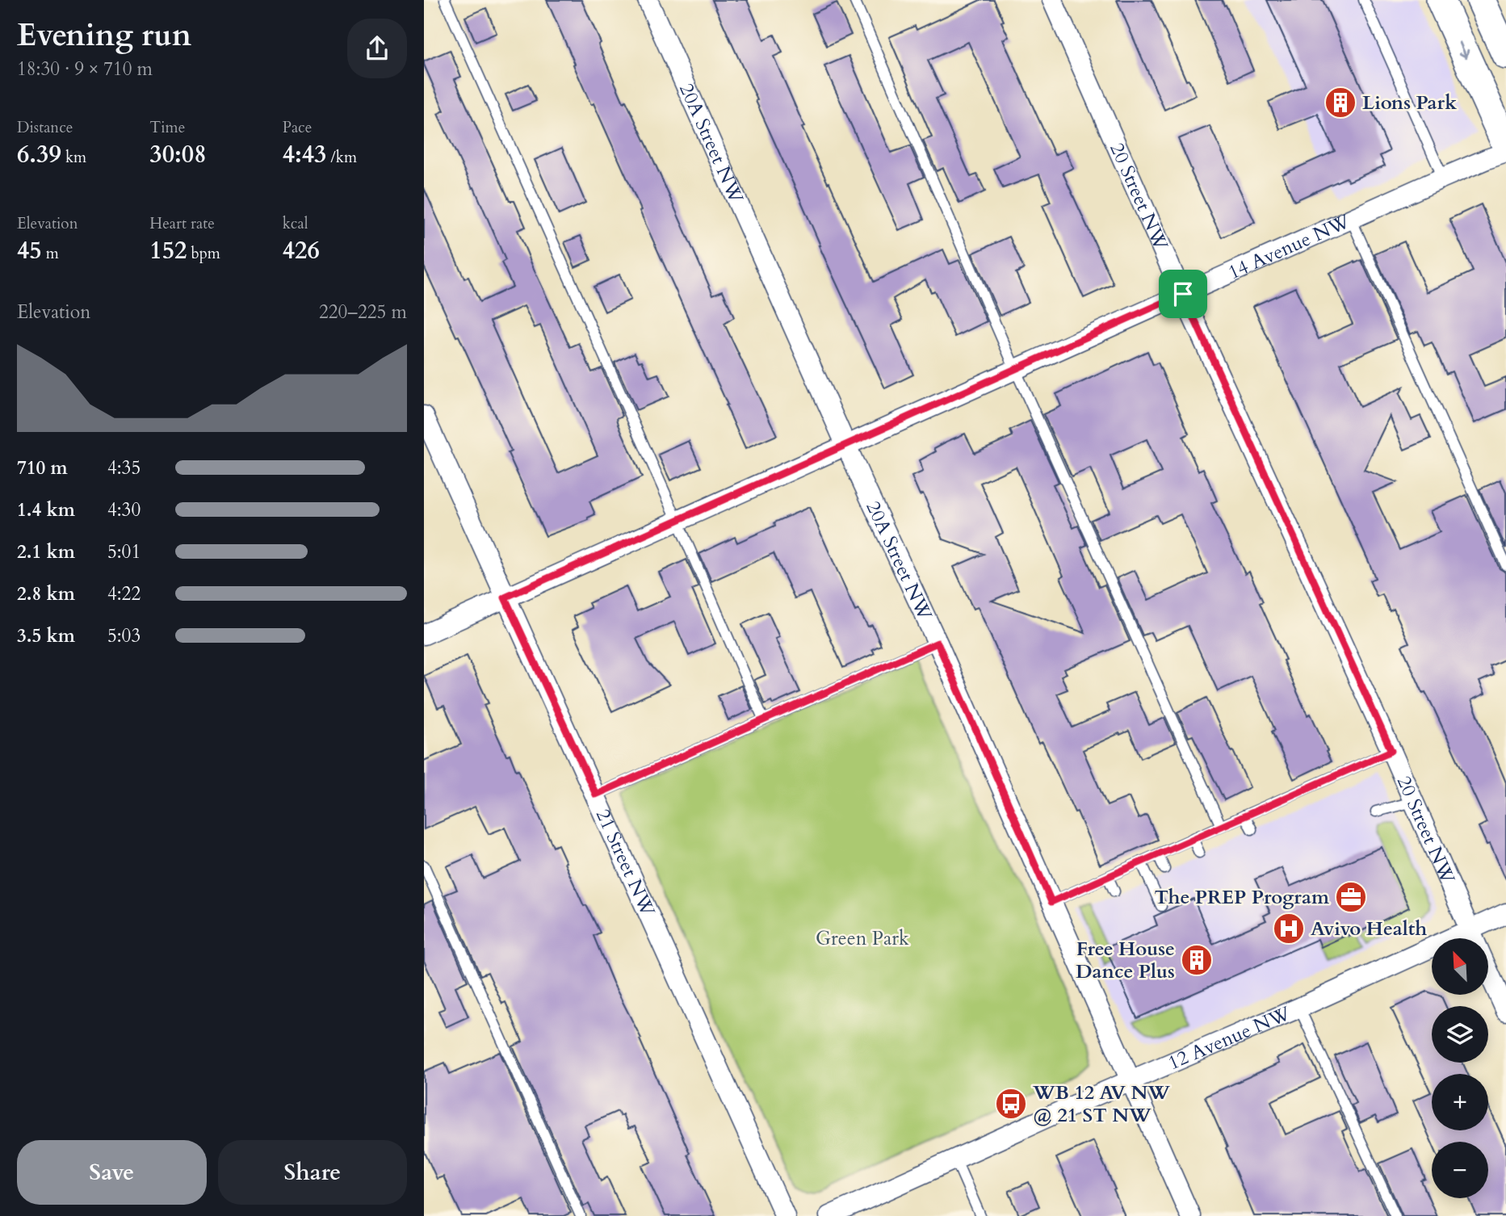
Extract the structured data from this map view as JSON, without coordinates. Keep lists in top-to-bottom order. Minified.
{"streets":{"street":["20A Street NW","20 Street NW","14 Avenue NW","21 Street NW","12 Avenue NW"]},"crossings":[["20A Street NW","14 Avenue NW"],["20A Street NW","12 Avenue NW"],["20 Street NW","14 Avenue NW"],["20 Street NW","12 Avenue NW"],["14 Avenue NW","21 Street NW"]],"parks":["Green Park"],"places":{"building":["Lions Park","Free House Dance Plus"],"office":["The PREP Program"],"hospital":["Avivo Health"],"bus stop":["WB 12 AV NW @ 21 ST NW"]},"north":"top left","page":{"heading":["Evening run","18:30 · 9 × 710 m"],"stats":[["Distance","6.39 km"],["Time","30:08"],["Pace","4:43 /km"],["Elevation","45 m"],["Heart rate","152 bpm"],["kcal","426"]],"chart":["Elevation","220–225 m"],"list":[{"name":"710 m","note":"4:35"},{"name":"1.4 km","note":"4:30"},{"name":"2.1 km","note":"5:01"},{"name":"2.8 km","note":"4:22"},{"name":"3.5 km","note":"5:03"}],"map_buttons":["+","−"],"buttons":["Save","Share"]}}
